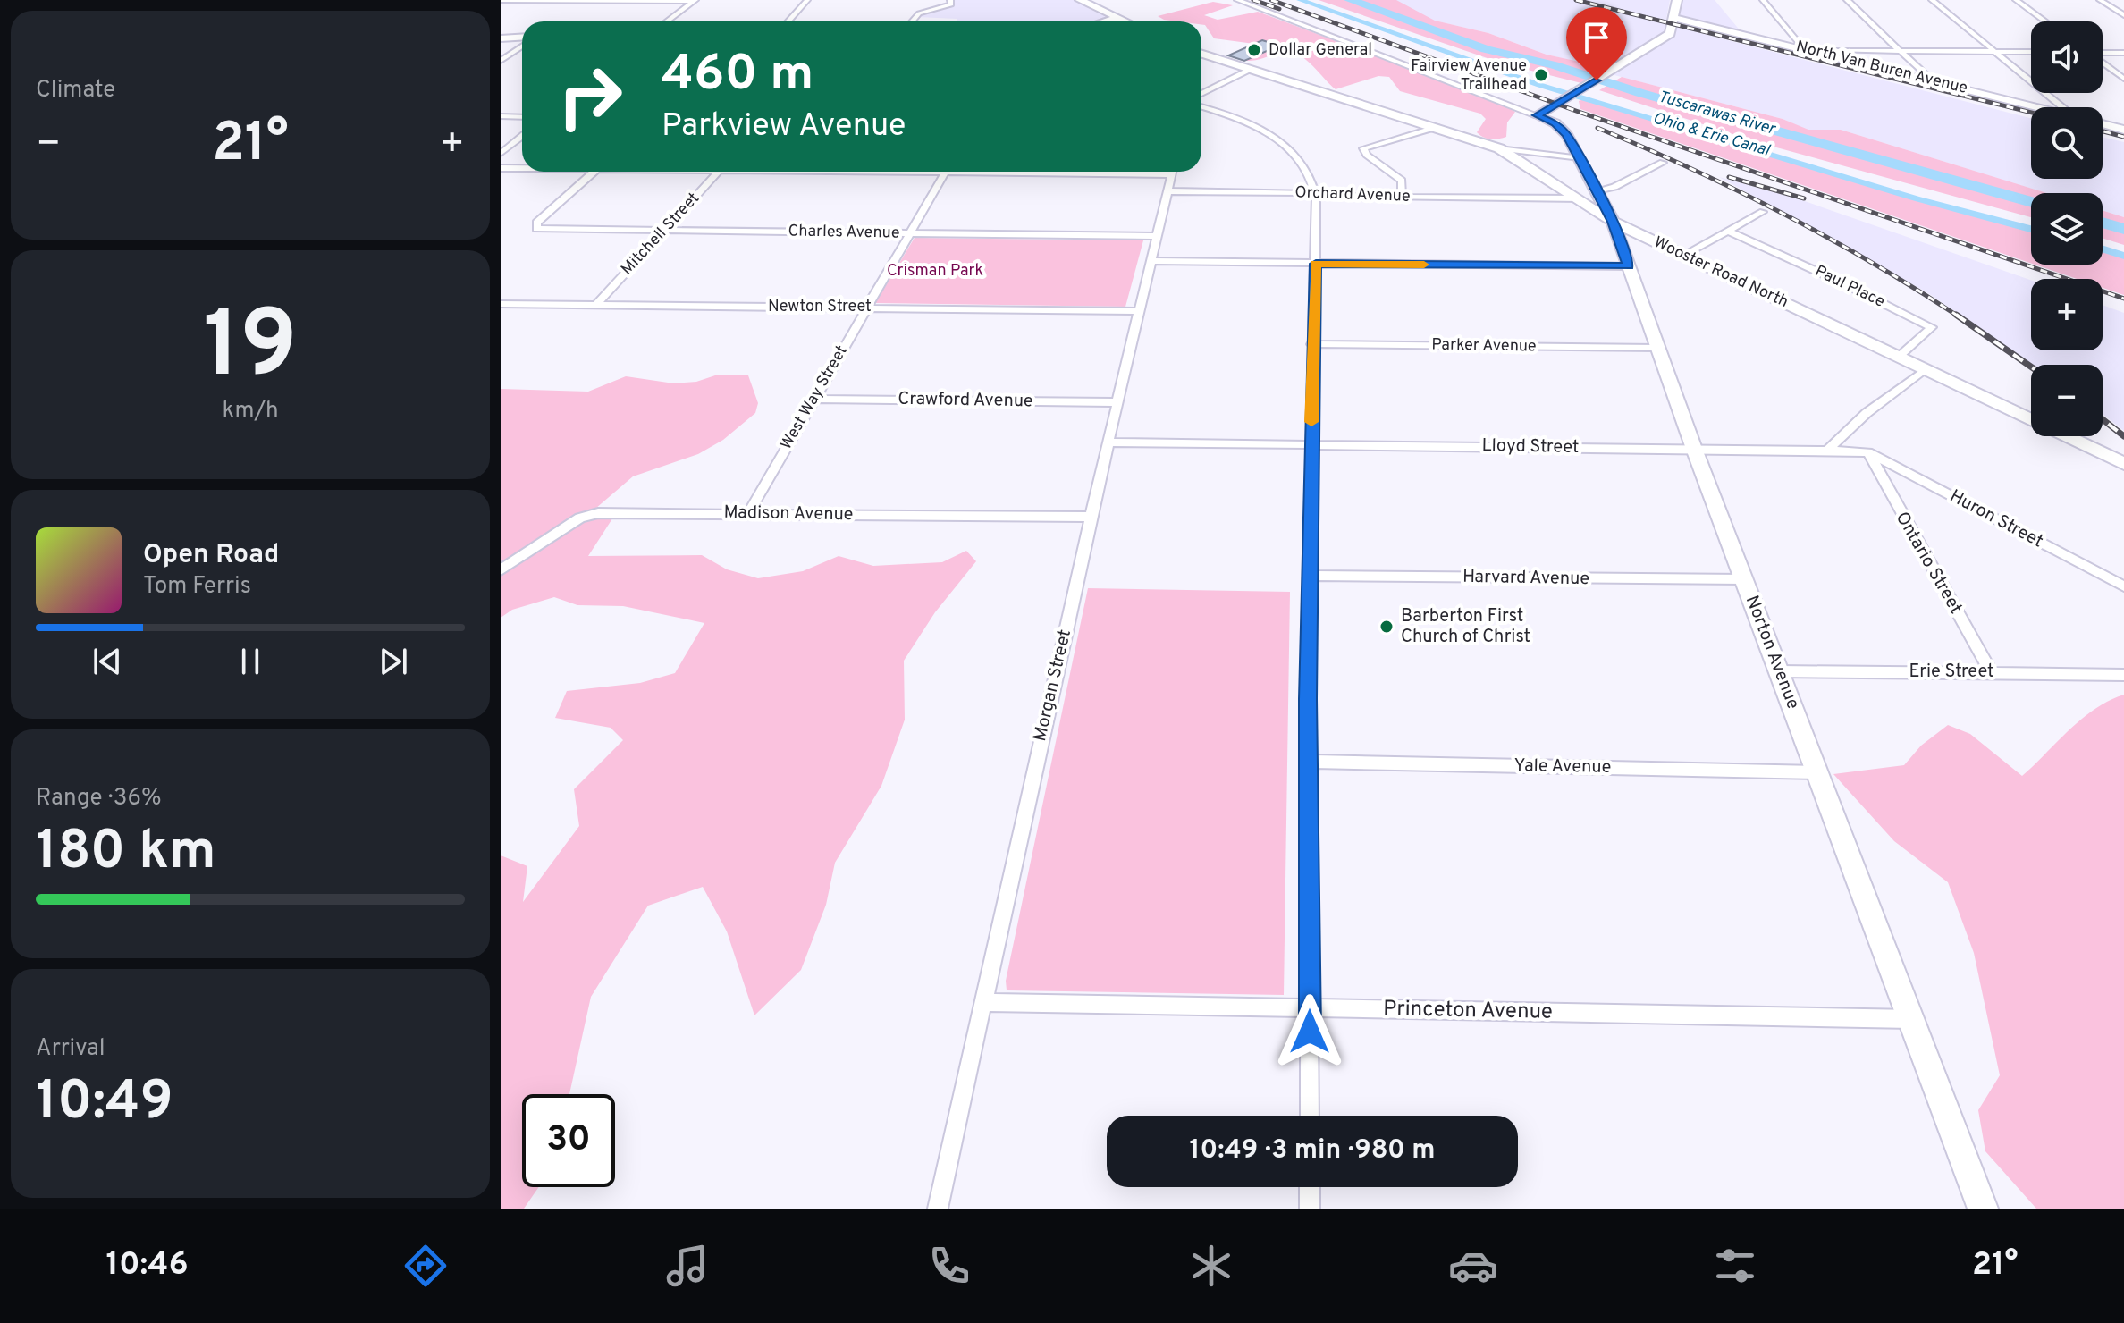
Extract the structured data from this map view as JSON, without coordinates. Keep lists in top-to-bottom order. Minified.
{"streets":{"main road":["North Van Buren Avenue","Wooster Road North","Norton Avenue"],"street":["Orchard Avenue","Charles Avenue","Mitchell Street","Paul Place","Newton Street","Parker Avenue","West Way Street","Crawford Avenue","Lloyd Street","Madison Avenue","Huron Street","Ontario Street","Harvard Avenue","Erie Street","Morgan Street","Yale Avenue","Princeton Avenue"]},"crossings":[["Orchard Avenue","Wooster Road North"],["Orchard Avenue","Morgan Street"],["Charles Avenue","Mitchell Street"],["Charles Avenue","West Way Street"],["Charles Avenue","Morgan Street"],["Mitchell Street","Newton Street"],["Wooster Road North","Paul Place"],["Wooster Road North","Norton Avenue"],["Newton Street","West Way Street"],["Newton Street","Morgan Street"],["Parker Avenue","Norton Avenue"],["West Way Street","Crawford Avenue"],["West Way Street","Madison Avenue"],["Crawford Avenue","Morgan Street"],["Lloyd Street","Huron Street"],["Lloyd Street","Ontario Street"],["Lloyd Street","Norton Avenue"],["Lloyd Street","Morgan Street"],["Madison Avenue","Morgan Street"],["Huron Street","Ontario Street"],["Ontario Street","Erie Street"],["Harvard Avenue","Norton Avenue"],["Norton Avenue","Erie Street"],["Norton Avenue","Yale Avenue"],["Norton Avenue","Princeton Avenue"],["Morgan Street","Princeton Avenue"]],"water":["Tuscarawas River","Ohio & Erie Canal"],"parks":["Crisman Park"],"places":["Dollar General","Fairview Avenue Trailhead","Barberton First Church of Christ"],"page":{"tile":["Climate",["19","km/h"],["Range · 36%","180 km"],["Arrival","10:49"]],"map_buttons":["+","−"],"turn":["460 m","Parkview Avenue"],"heat":["−","21°","+"],"song":["Open Road","Tom Ferris"],"limit":"30","trip":"10:49 · 3 min · 980 m","tabs":["10:46","21°"]}}
